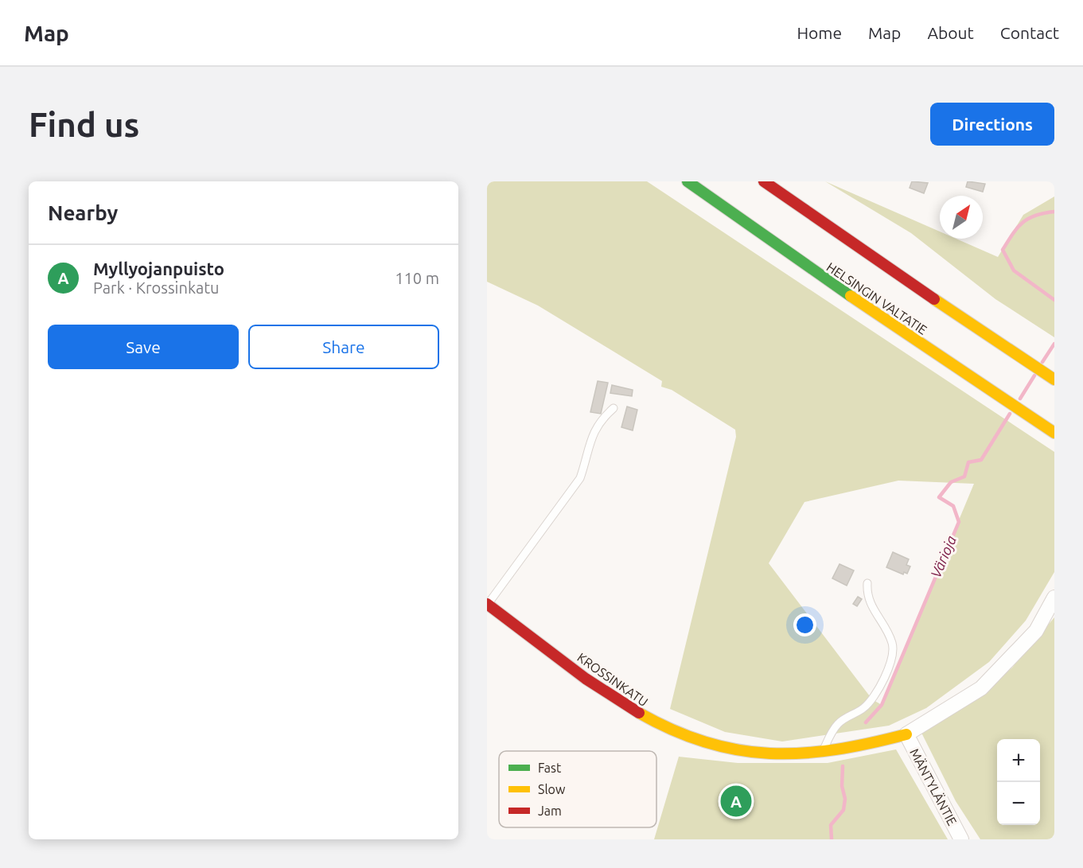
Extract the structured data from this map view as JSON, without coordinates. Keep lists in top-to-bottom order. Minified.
{"streets":{"main road":["HELSINGIN VALTATIE","KROSSINKATU"],"street":["MÄNTYLÄNTIE"]},"crossings":[["KROSSINKATU","MÄNTYLÄNTIE"]],"water":["Värioja"],"legend":["Fast","Slow","Jam"],"north":"top right","page":{"header":"Map","nav":["Home","Map","About","Contact"],"buttons":["Directions",["Save","Share"]],"title":"Find us","heading":"Nearby","list":[{"mark":"A","name":"Myllyojanpuisto","note":"Park · Krossinkatu","value":"110 m"}],"map_buttons":["+","−"],"pins":"A"}}
